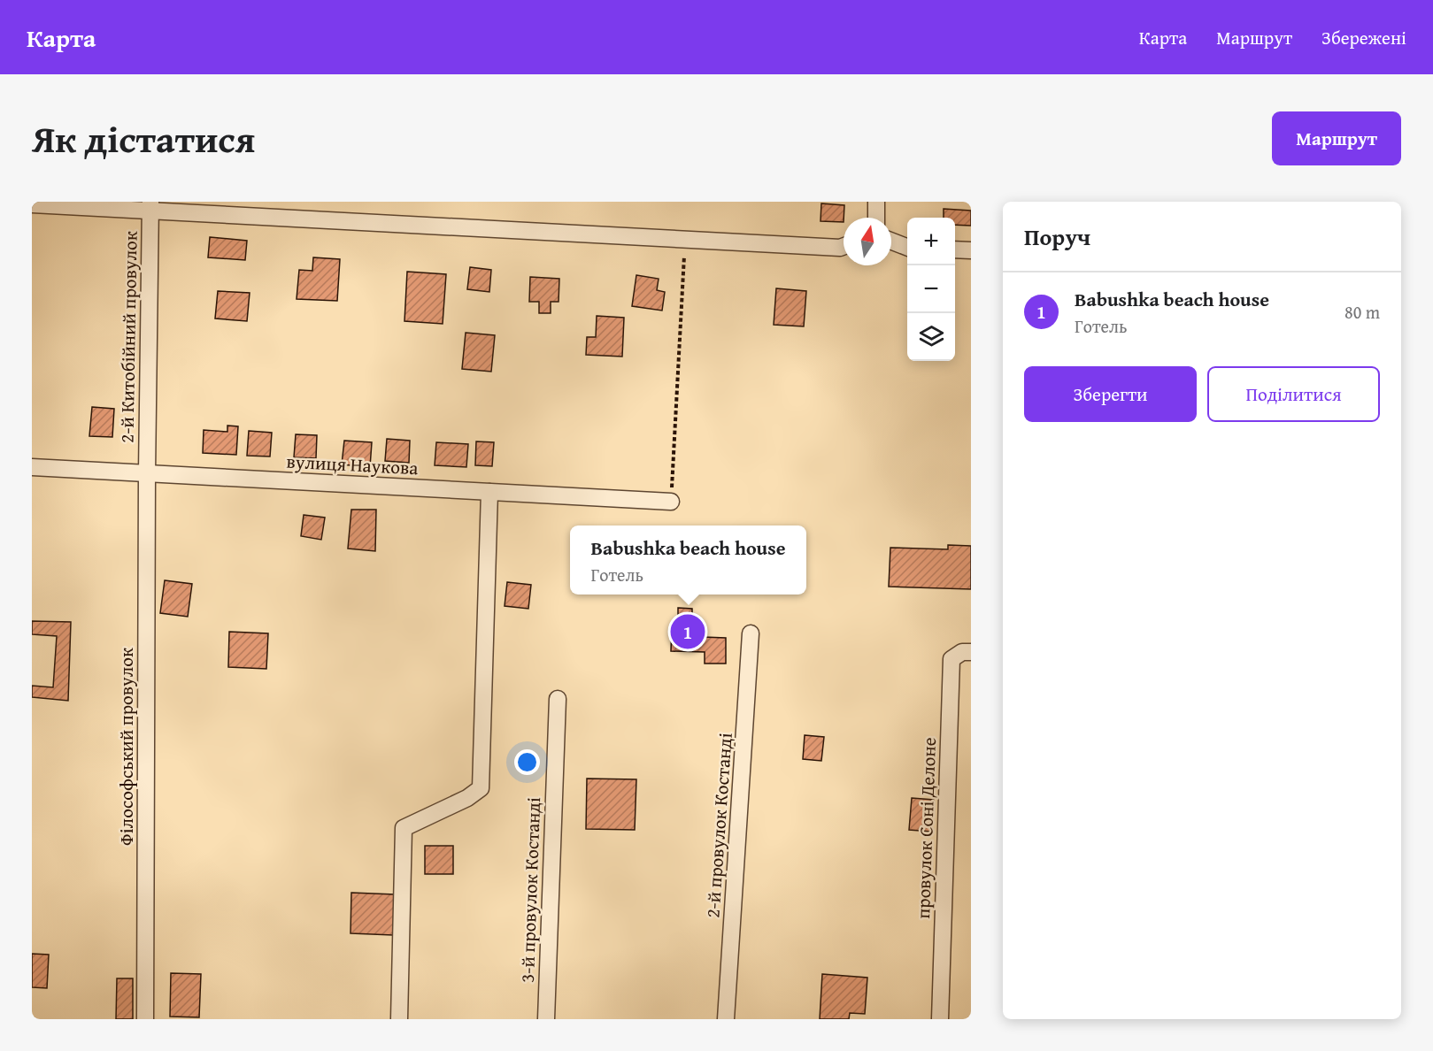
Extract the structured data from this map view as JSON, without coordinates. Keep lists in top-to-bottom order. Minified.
{"streets":{"street":["2-й Китобійний провулок","вулиця Наукова","Філософський провулок","2-й провулок Костанді","провулок Соні Делоне","3-й провулок Костанді"]},"crossings":[["2-й Китобійний провулок","вулиця Наукова"],["2-й Китобійний провулок","Філософський провулок"],["вулиця Наукова","Філософський провулок"]],"north":"top","page":{"header":"Карта","nav":["Карта","Маршрут","Збережені"],"title":"Як дістатися","buttons":["Маршрут",["Зберегти","Поділитися"]],"heading":"Поруч","map_buttons":["+","−"],"list":[{"mark":"1","name":"Babushka beach house","note":"Готель","value":"80 m"}],"popup":["Babushka beach house","Готель"],"pins":"1"}}
